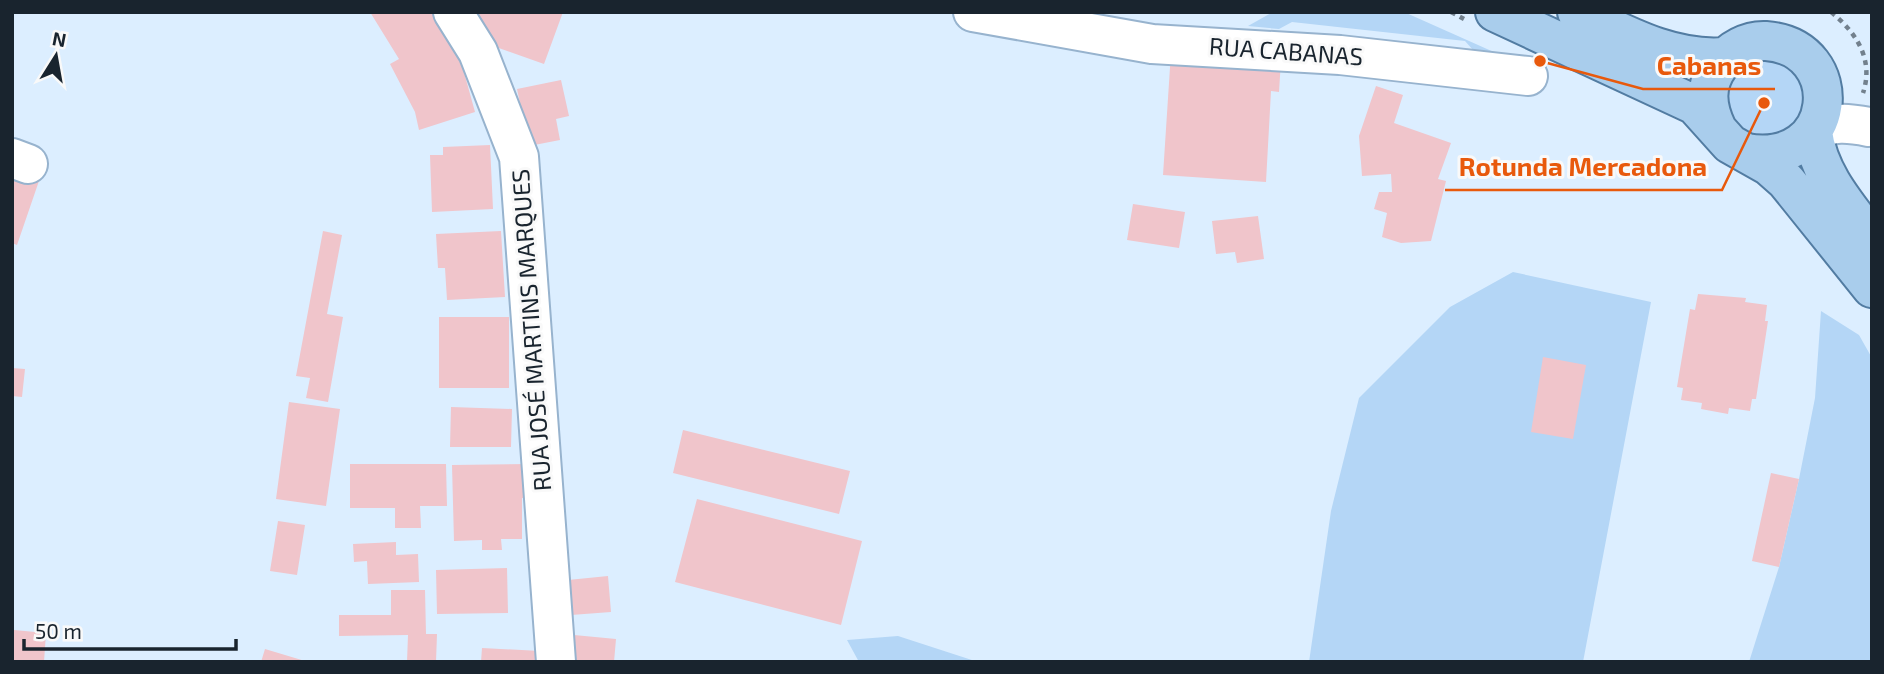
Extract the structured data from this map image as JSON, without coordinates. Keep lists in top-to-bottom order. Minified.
{"streets":{"street":["RUA CABANAS","RUA JOSÉ MARTINS MARQUES"]},"places":["Cabanas","Rotunda Mercadona"],"scale_bar":"50 m","north":"top"}
